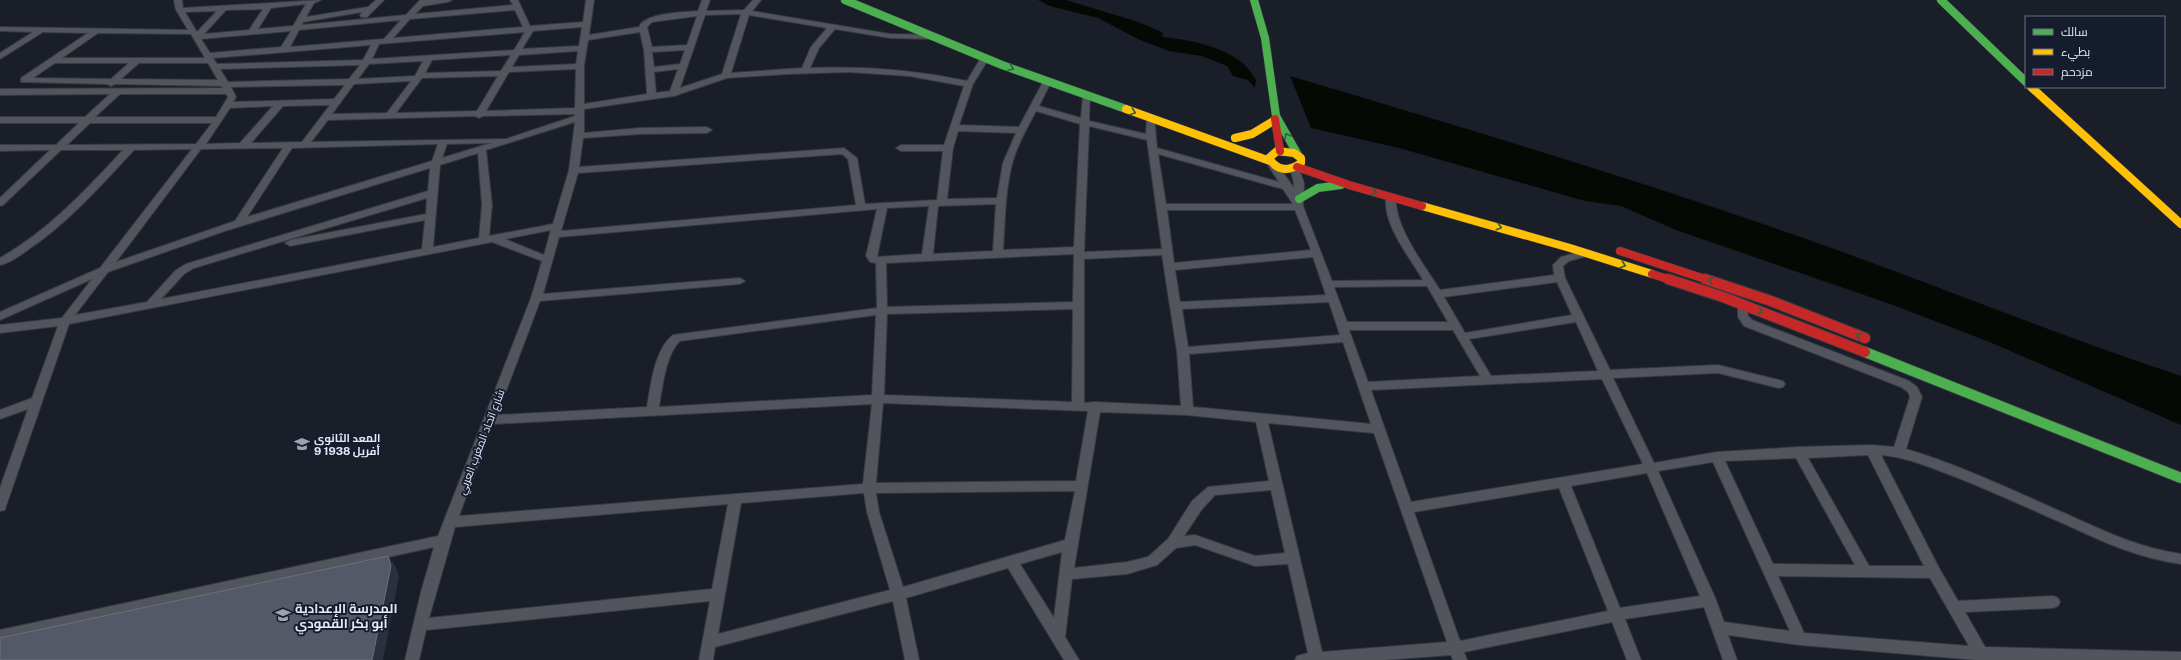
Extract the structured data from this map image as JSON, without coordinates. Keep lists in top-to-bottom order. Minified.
{"streets":{"street":["شارع اتحاد المغرب العربي"]},"places":{"school or university":["المعد الثانوي 9 أفريل 1938","المدرسة الإعدادية أبو بكر القمودي"]},"legend":["سالك","بطيء","مزدحم"]}
